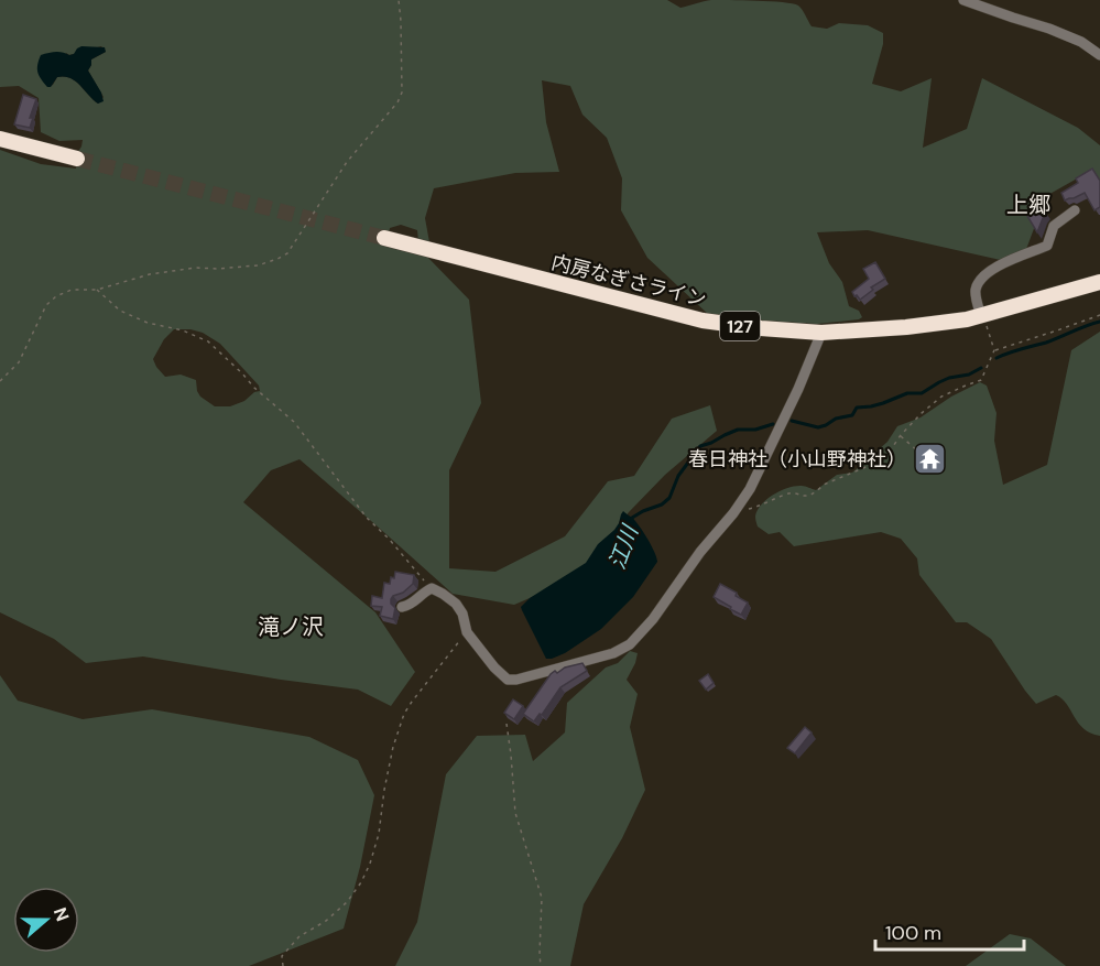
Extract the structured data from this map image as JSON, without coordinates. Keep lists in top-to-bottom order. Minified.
{"streets":{"highway":["内房なぎさライン","127"]},"districts":["上郷","滝ノ沢"],"water":["江川"],"places":{"temple":["春日神社（小山野神社）"]},"scale_bar":"100 m","north":"right"}
